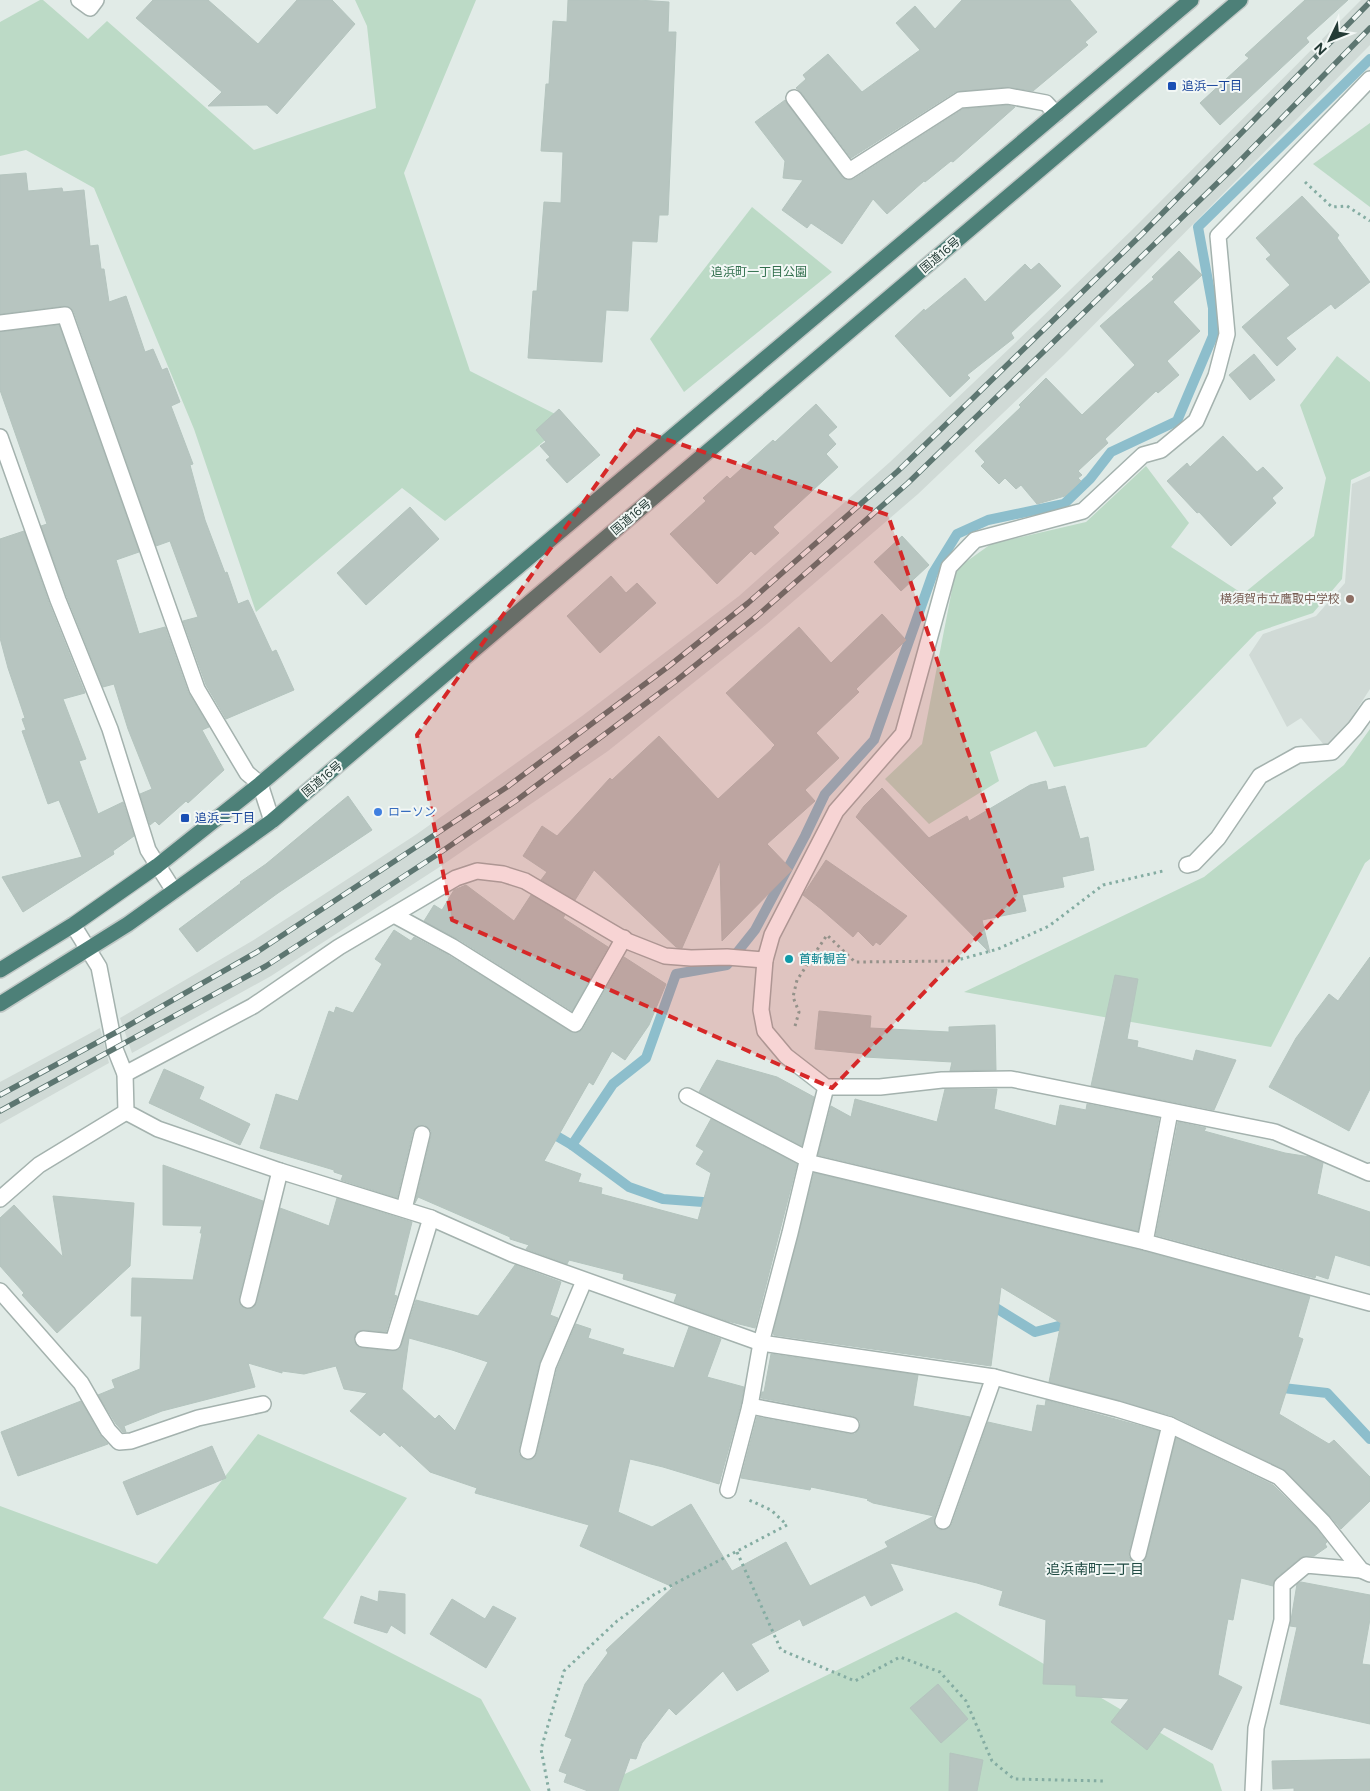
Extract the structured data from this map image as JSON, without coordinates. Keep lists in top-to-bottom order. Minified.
{"streets":{"highway":["国道16号"]},"districts":["追浜南町二丁目"],"parks":["追浜町一丁目公園"],"places":{"transit":["追浜一丁目","追浜二丁目"],"other":["横須賀市立鷹取中学校","ローソン","首斬観音"]},"north":"bottom left"}
